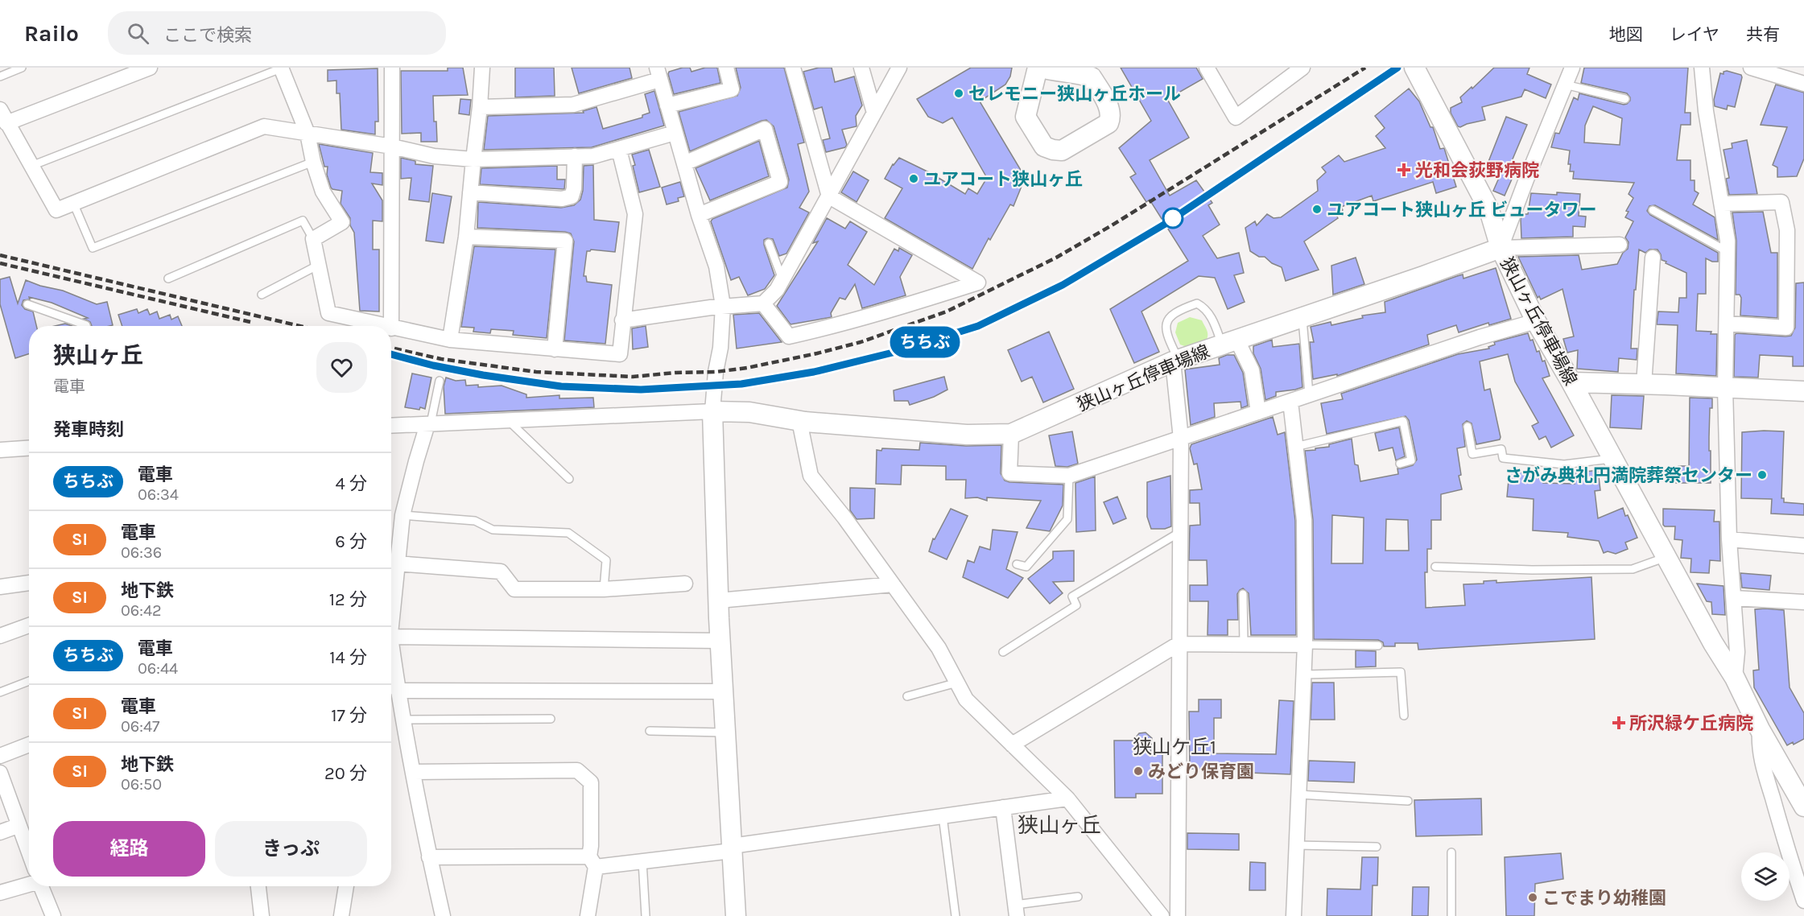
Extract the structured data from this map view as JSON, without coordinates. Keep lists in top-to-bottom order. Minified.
{"streets":{"street":["狭山ヶ丘停車場線"]},"districts":["狭山ケ丘1","狭山ヶ丘"],"places":{"other":["セレモニー狭山ヶ丘ホール","ユアコート狭山ヶ丘","ユアコート狭山ヶ丘 ビュータワー","さがみ典礼円満院葬祭センター","みどり保育園","こでまり幼稚園"],"health":["光和会荻野病院","所沢緑ケ丘病院"]},"page":{"header":"Railo","search":"ここで検索","nav":["地図","レイヤ","共有"],"on_map":"ちちぶ","heading":[["狭山ヶ丘","電車"],"発車時刻"],"list":[{"mark":"ちちぶ","name":"電車","note":"06:34","value":"4 分"},{"mark":"SI","name":"電車","note":"06:36","value":"6 分"},{"mark":"SI","name":"地下鉄","note":"06:42","value":"12 分"},{"mark":"ちちぶ","name":"電車","note":"06:44","value":"14 分"},{"mark":"SI","name":"電車","note":"06:47","value":"17 分"},{"mark":"SI","name":"地下鉄","note":"06:50","value":"20 分"}],"buttons":["経路","きっぷ"]}}
